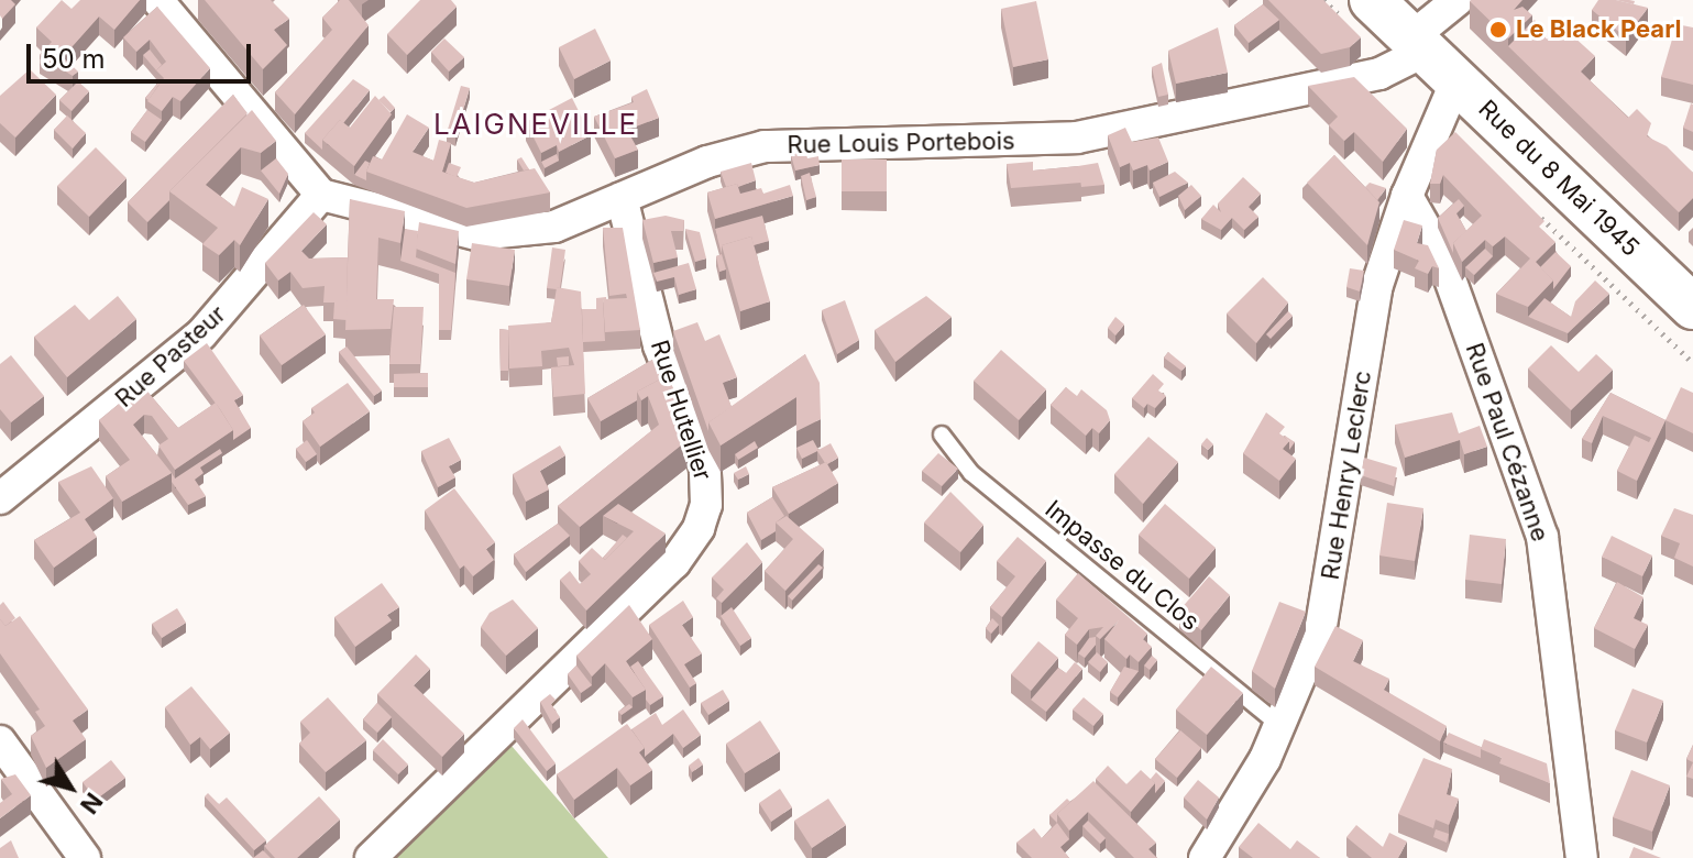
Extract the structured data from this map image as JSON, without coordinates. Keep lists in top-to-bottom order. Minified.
{"streets":{"main road":["Rue du 8 Mai 1945"],"street":["Rue Louis Portebois","Rue Pasteur","Rue Hutellier","Rue Paul Cézanne","Rue Henry Leclerc"],"lane":["Impasse du Clos"]},"crossings":[["Rue Louis Portebois","Rue du 8 Mai 1945"],["Rue Louis Portebois","Rue Pasteur"],["Rue Louis Portebois","Rue Hutellier"],["Rue du 8 Mai 1945","Rue Henry Leclerc"],["Rue Paul Cézanne","Rue Henry Leclerc"],["Rue Henry Leclerc","Impasse du Clos"]],"districts":["LAIGNEVILLE"],"places":["Le Black Pearl"],"scale_bar":"50 m","north":"bottom right"}
